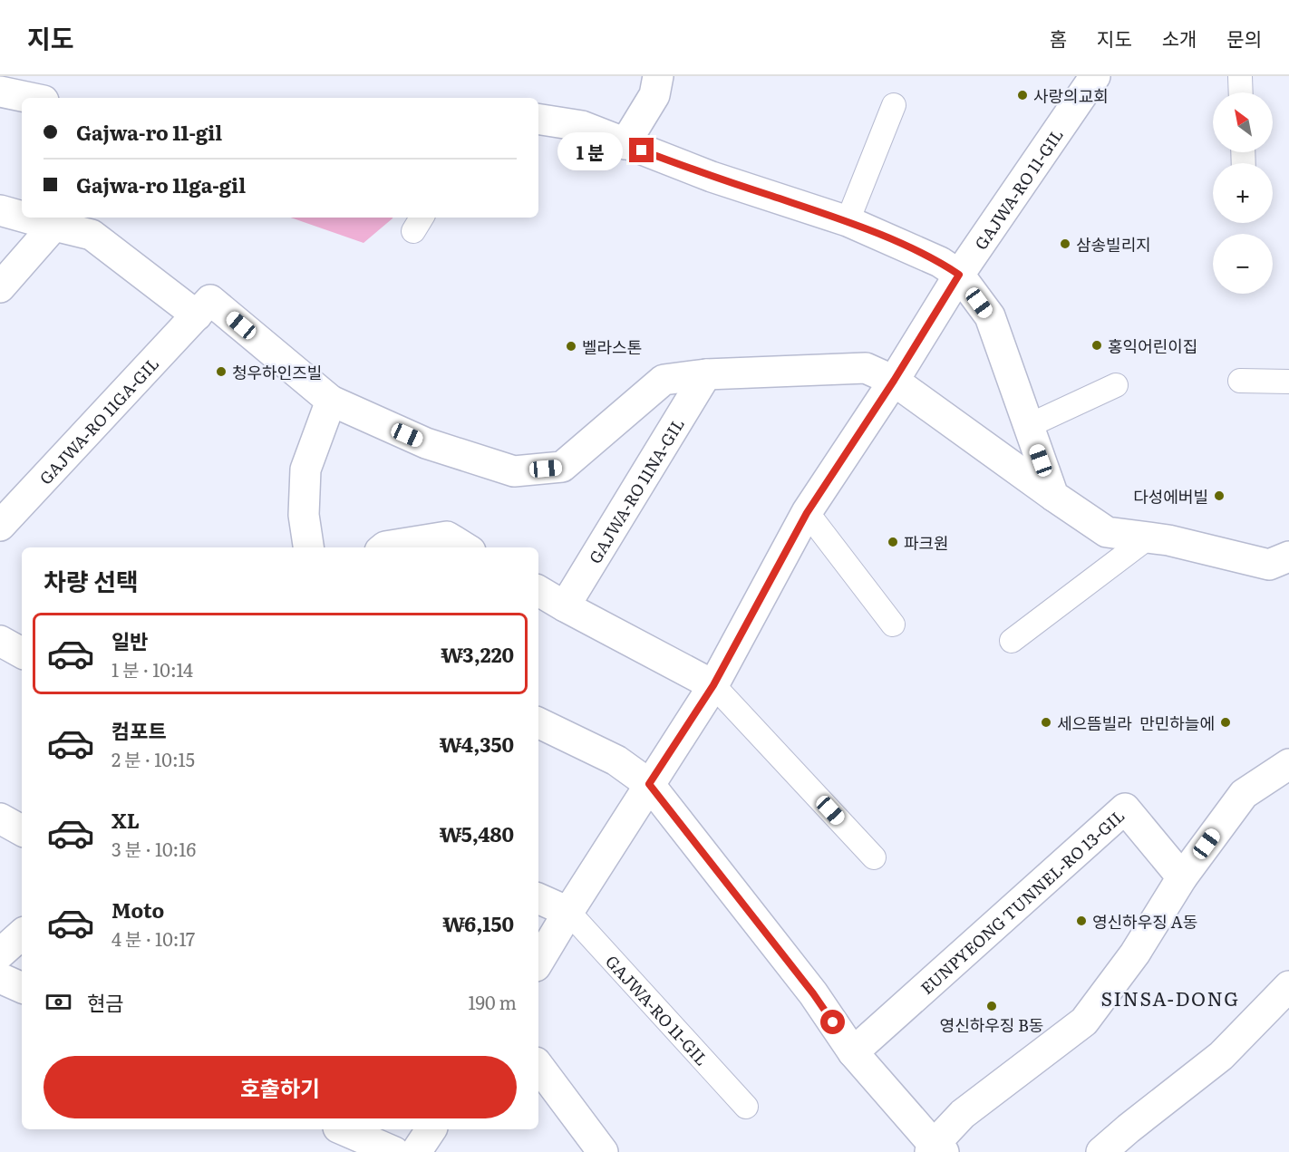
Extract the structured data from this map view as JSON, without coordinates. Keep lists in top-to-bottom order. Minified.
{"streets":{"street":["GAJWA-RO 11-GIL","GAJWA-RO 11GA-GIL","GAJWA-RO 11NA-GIL","EUNPYEONG TUNNEL-RO 13-GIL"]},"districts":["SINSA-DONG"],"places":["사랑의교회","삼송빌리지","홍익어린이집","벨라스톤","청우하인즈빌","다성에버빌","파크원","세으뜸빌라","만민하늘에","영신하우징 A동","영신하우징 B동"],"north":"top left","page":{"header":"지도","nav":["홈","지도","소개","문의"],"map_buttons":["+","−"],"banner":["Gajwa-ro 11-gil","Gajwa-ro 11ga-gil"],"bubble":"1 분","heading":"차량 선택","list":[{"name":"일반","note":"1 분 · 10:14","value":"₩3,220"},{"name":"컴포트","note":"2 분 · 10:15","value":"₩4,350"},{"name":"XL","note":"3 분 · 10:16","value":"₩5,480"},{"name":"Moto","note":"4 분 · 10:17","value":"₩6,150"}],"pay":["현금","190 m"],"buttons":"호출하기"}}
